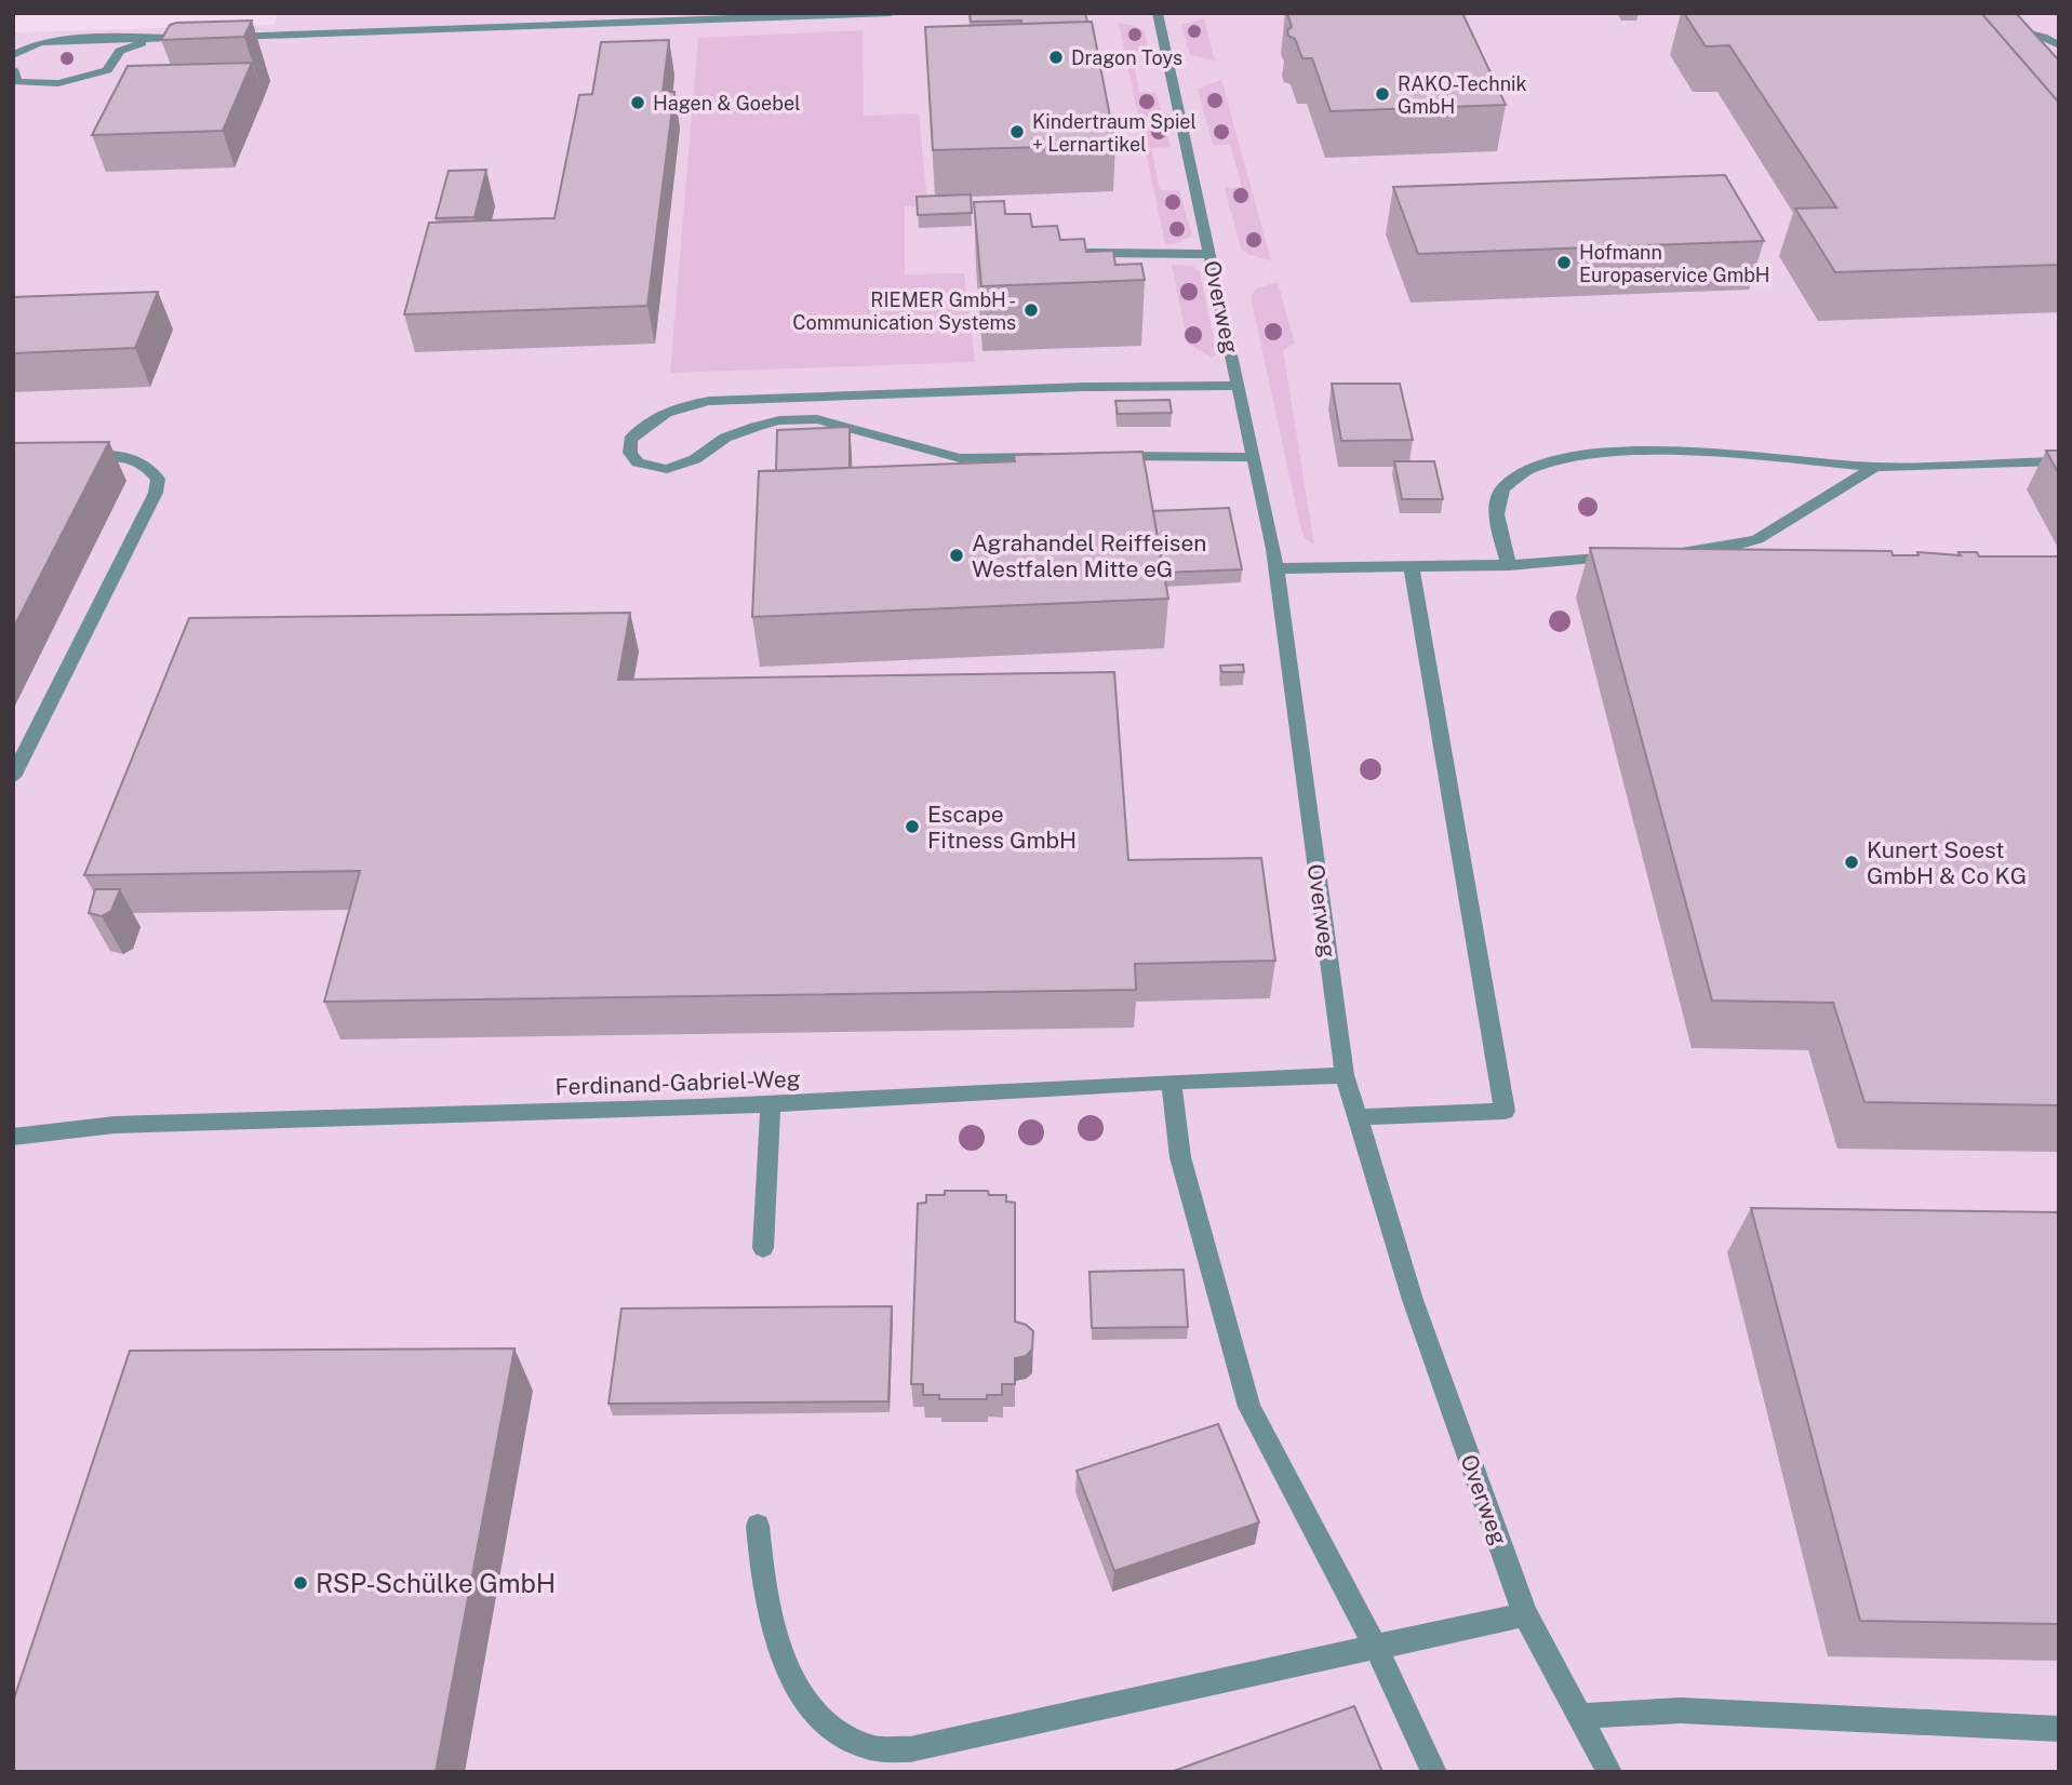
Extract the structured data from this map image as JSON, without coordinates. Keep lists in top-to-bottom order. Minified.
{"streets":{"street":["Overweg","Ferdinand-Gabriel-Weg"]},"crossings":[["Overweg","Ferdinand-Gabriel-Weg"]],"places":["Dragon Toys","RAKO-Technik GmbH","Hagen & Goebel","Kindertraum Spiel + Lernartikel","Hofmann Europaservice GmbH","RIEMER GmbH - Communication Systems","Agrahandel Reiffeisen Westfalen Mitte eG","Escape Fitness GmbH","Kunert Soest GmbH & Co KG","RSP-Schülke GmbH"]}
